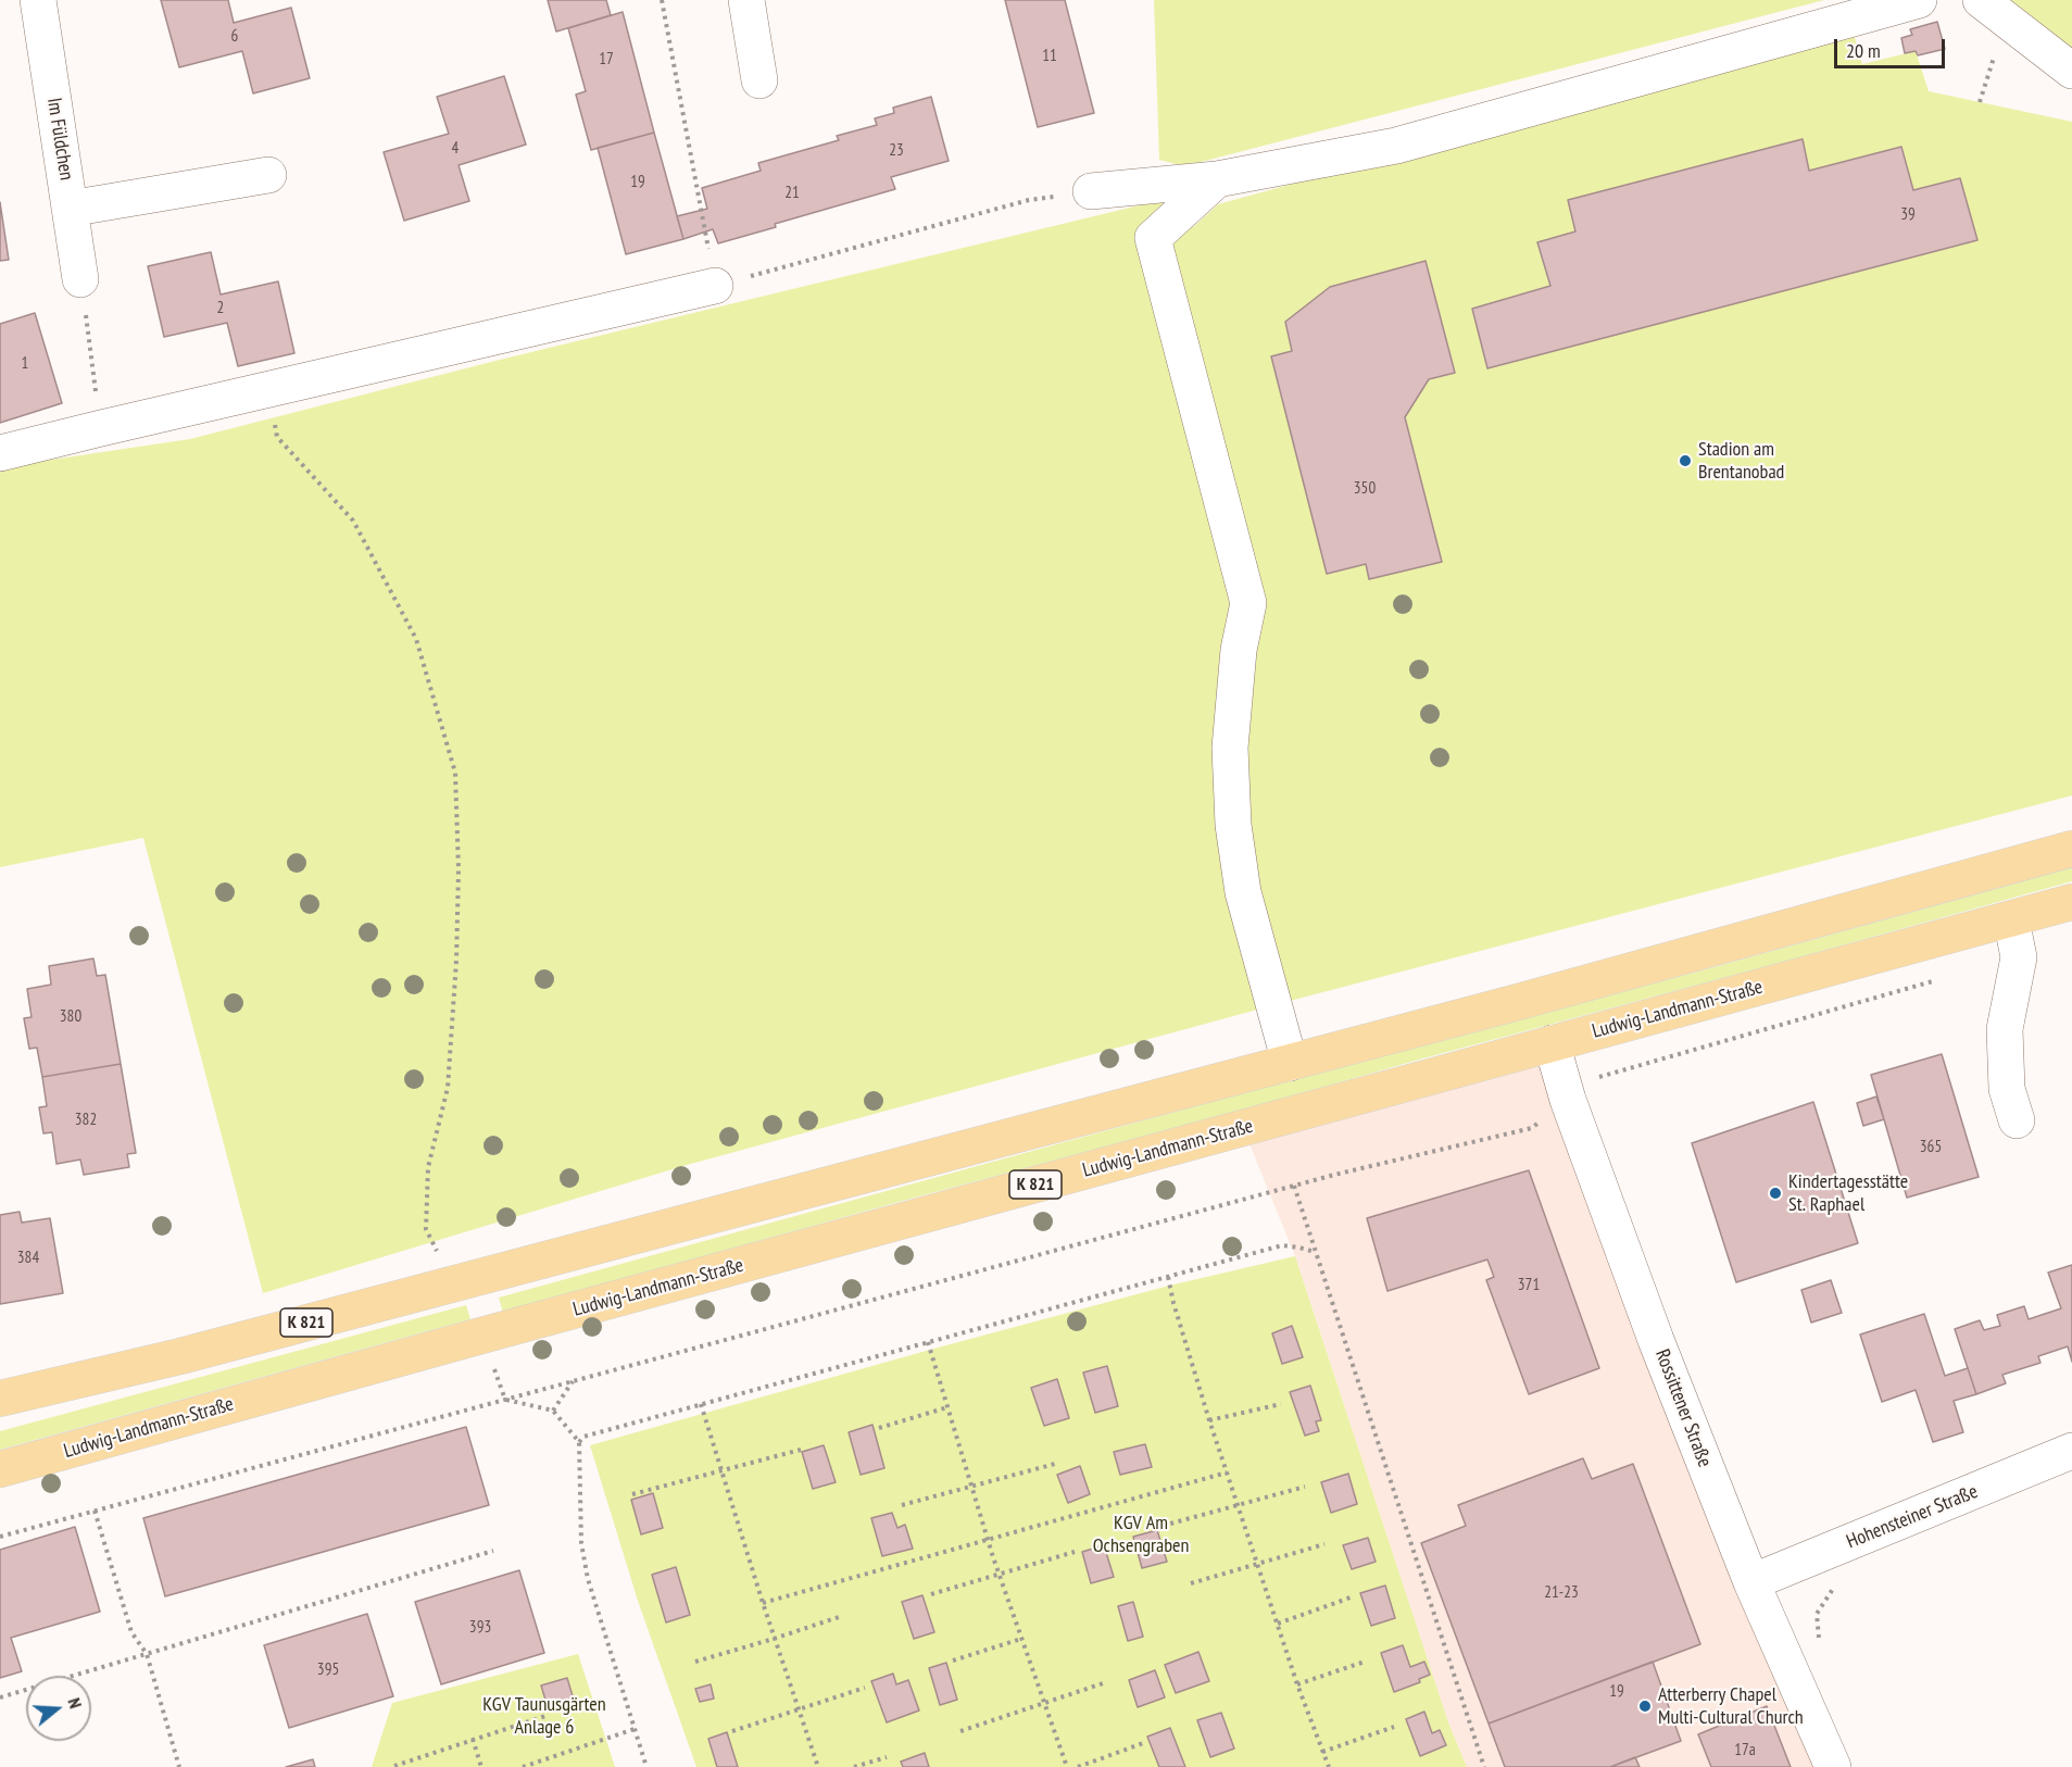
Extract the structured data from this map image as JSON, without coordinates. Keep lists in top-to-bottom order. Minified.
{"streets":{"main road":["Ludwig-Landmann-Straße","K 821"],"street":["Im Füldchen","Rossittener Straße","Hohensteiner Straße"]},"crossings":[["Ludwig-Landmann-Straße","Rossittener Straße"],["Rossittener Straße","Hohensteiner Straße"]],"parks":["KGV Am Ochsengraben","KGV Taunusgärten Anlage 6"],"places":["Stadion am Brentanobad","Kindertagesstätte St. Raphael","Atterberry Chapel Multi-Cultural Church"],"house_numbers":["6","11","17","4","23","19","21","39","2","1","350","380","382","365","384","371","21-23","393","395","19","17a"],"scale_bar":"20 m","north":"right"}
